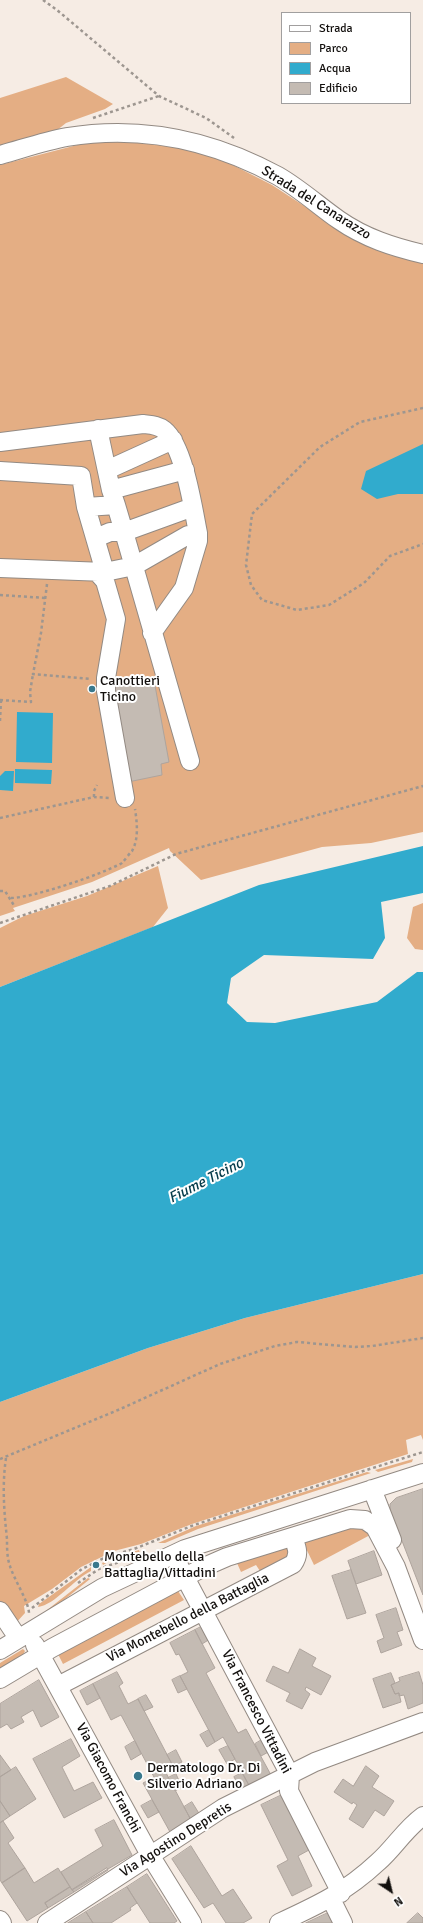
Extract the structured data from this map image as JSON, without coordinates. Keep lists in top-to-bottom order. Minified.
{"streets":{"street":["Strada del Canarazzo","Via Montebello della Battaglia","Via Francesco Vittadini","Via Giacomo Franchi","Via Agostino Depretis"]},"crossings":[["Via Montebello della Battaglia","Via Francesco Vittadini"],["Via Montebello della Battaglia","Via Giacomo Franchi"],["Via Francesco Vittadini","Via Agostino Depretis"],["Via Giacomo Franchi","Via Agostino Depretis"]],"water":["Fiume Ticino"],"places":["Canottieri Ticino","Montebello della Battaglia/Vittadini","Dermatologo Dr. Di Silverio Adriano"],"legend":["Strada","Parco","Acqua","Edificio"],"north":"bottom right"}
